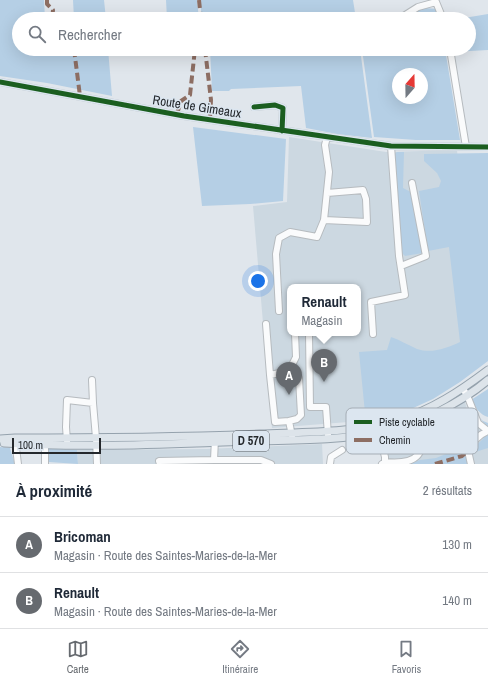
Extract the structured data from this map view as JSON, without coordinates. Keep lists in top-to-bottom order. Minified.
{"streets":{"main road":["D 570"],"street":["Route de Gimeaux"]},"legend":["Piste cyclable","Chemin"],"scale_bar":"100 m","north":"top","page":{"search":"Rechercher","popup":["Renault","Magasin"],"pins":["B","A"],"scale":"100 m","heading":["À proximité","2 résultats"],"list":[{"mark":"A","name":"Bricoman","note":"Magasin · Route des Saintes-Maries-de-la-Mer","value":"130 m"},{"mark":"B","name":"Renault","note":"Magasin · Route des Saintes-Maries-de-la-Mer","value":"140 m"}],"nav":["Carte","Itinéraire","Favoris"]}}
